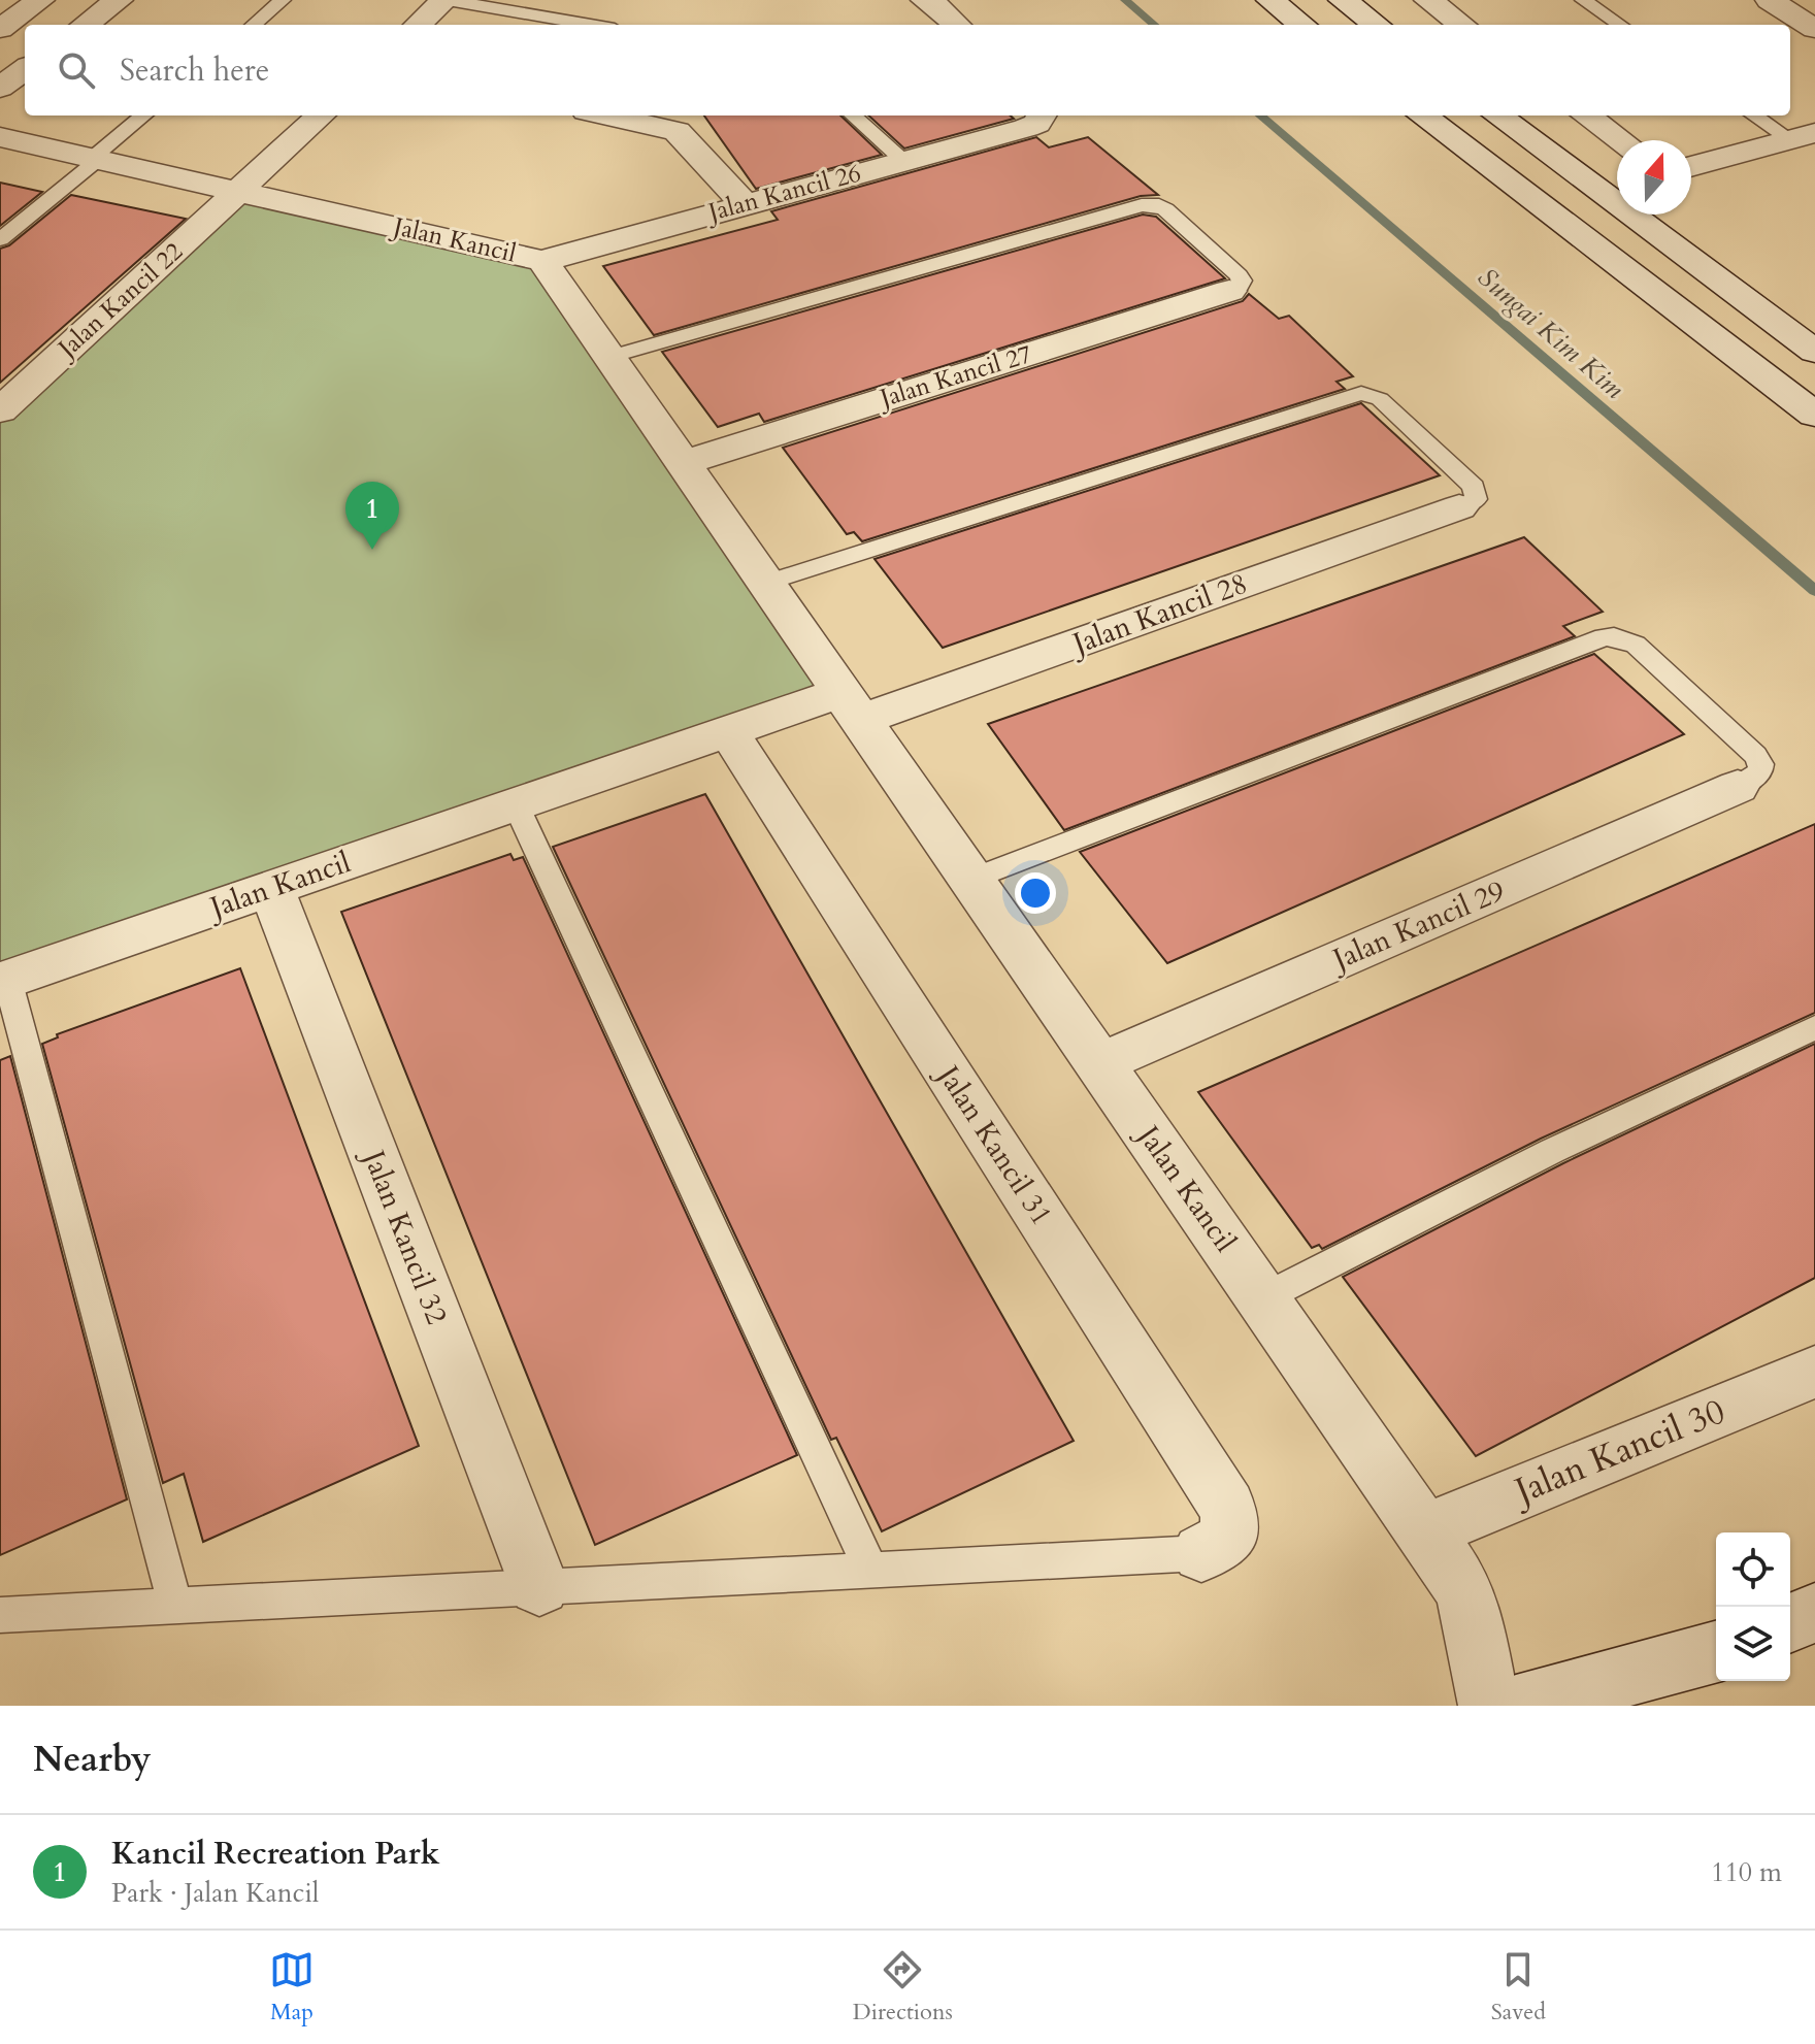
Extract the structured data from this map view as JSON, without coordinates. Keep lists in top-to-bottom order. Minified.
{"streets":{"street":["Jalan Kancil 26","Jalan Kancil","Jalan Kancil 22","Jalan Kancil 27","Jalan Kancil 28","Jalan Kancil 29","Jalan Kancil 31","Jalan Kancil 32","Jalan Kancil 30"]},"crossings":[["Jalan Kancil 26","Jalan Kancil"],["Jalan Kancil","Jalan Kancil 22"],["Jalan Kancil","Jalan Kancil 27"],["Jalan Kancil","Jalan Kancil 28"],["Jalan Kancil","Jalan Kancil 29"],["Jalan Kancil","Jalan Kancil 31"],["Jalan Kancil","Jalan Kancil 32"],["Jalan Kancil","Jalan Kancil 30"]],"water":["Sungai Kim Kim"],"north":"top","page":{"search":"Search here","pins":"1","heading":"Nearby","list":[{"mark":"1","name":"Kancil Recreation Park","note":"Park · Jalan Kancil","value":"110 m"}],"nav":["Map","Directions","Saved"]}}
